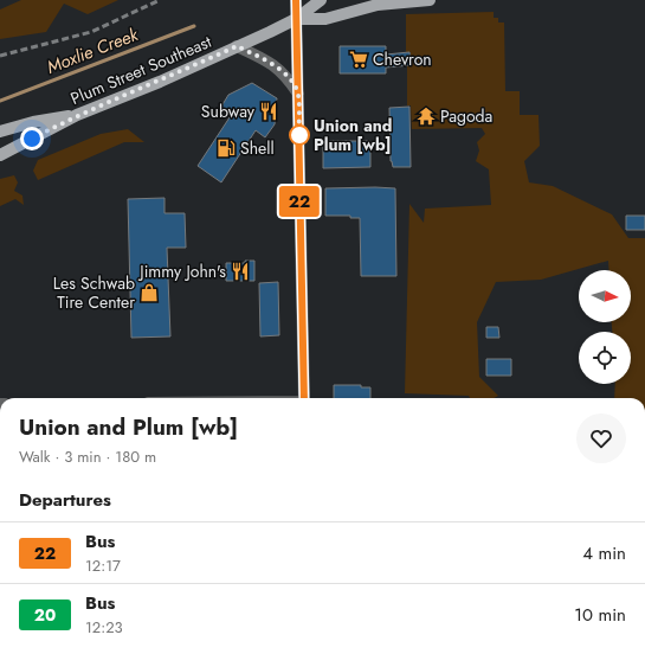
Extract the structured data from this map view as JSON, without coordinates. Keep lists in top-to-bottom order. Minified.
{"streets":{"main road":["Plum Street Southeast"]},"water":["Moxlie Creek"],"places":{"supermarket":["Chevron"],"restaurant":["Subway","Jimmy John's"],"temple":["Pagoda"],"other":["Union and Plum [wb]"],"fuel station":["Shell"],"shop":["Les Schwab Tire Center"]},"lines":["bus line 22"],"north":"right","page":{"on_map":"22","heading":[["Union and Plum [wb]","Walk · 3 min · 180 m"],"Departures"],"list":[{"mark":"22","name":"Bus","note":"12:17","value":"4 min"},{"mark":"20","name":"Bus","note":"12:23","value":"10 min"}]}}
